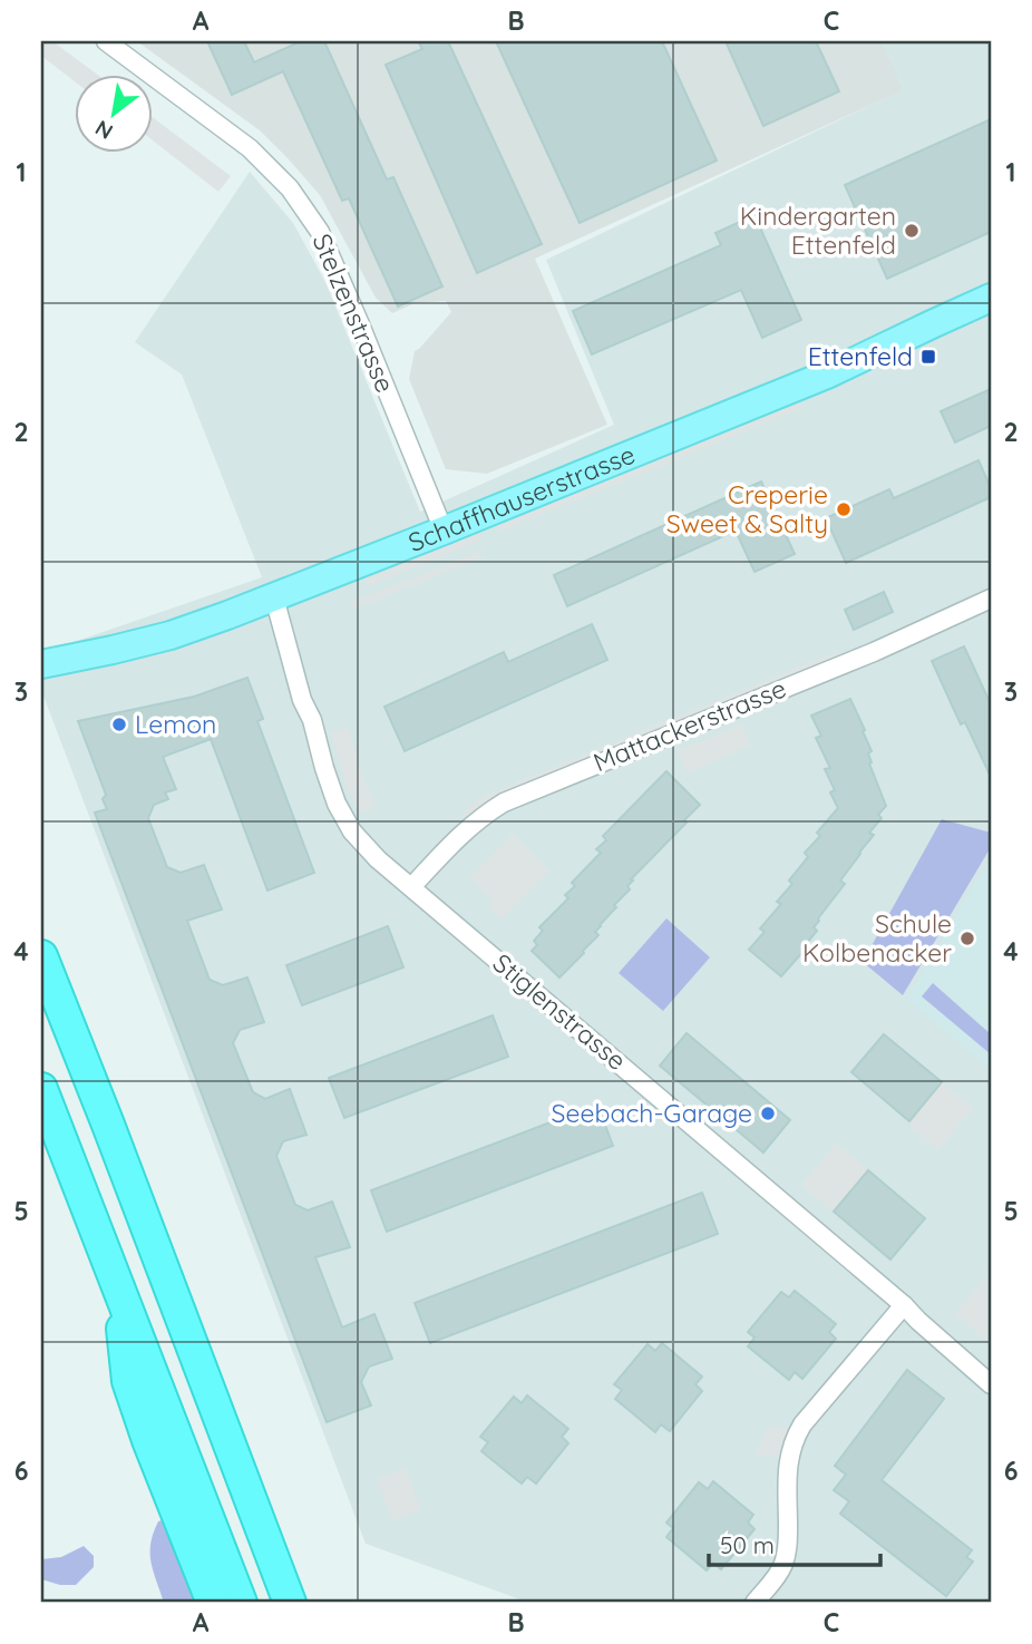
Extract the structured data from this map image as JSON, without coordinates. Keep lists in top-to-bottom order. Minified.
{"streets":{"main road":["Schaffhauserstrasse"],"street":["Stelzenstrasse","Mattackerstrasse","Stiglenstrasse"]},"crossings":[["Stelzenstrasse","Schaffhauserstrasse"],["Schaffhauserstrasse","Stiglenstrasse"],["Mattackerstrasse","Stiglenstrasse"]],"places":{"other":["Kindergarten Ettenfeld","Creperie Sweet & Salty","Lemon","Schule Kolbenacker","Seebach-Garage"],"transit":["Ettenfeld"]},"scale_bar":"50 m","north":"bottom left","grid":{"columns":["A","B","C"],"rows":["1","2","3","4","5","6"]}}
